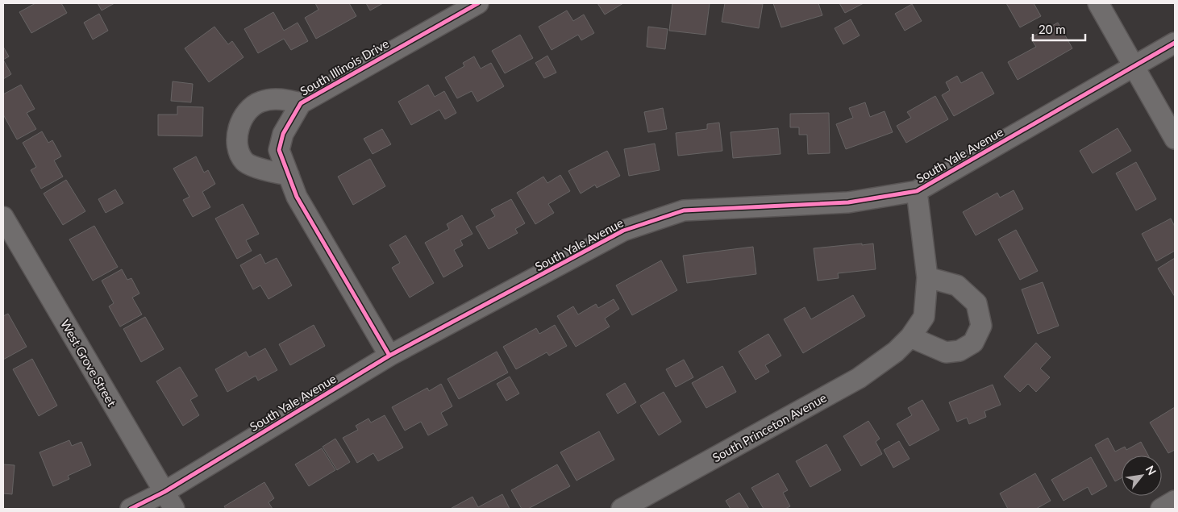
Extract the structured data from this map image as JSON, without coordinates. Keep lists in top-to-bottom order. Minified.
{"streets":{"street":["South Illinois Drive","South Yale Avenue","West Grove Street","South Princeton Avenue"]},"crossings":[["South Illinois Drive","South Yale Avenue"],["South Yale Avenue","West Grove Street"],["South Yale Avenue","South Princeton Avenue"]],"scale_bar":"20 m","north":"top right"}
